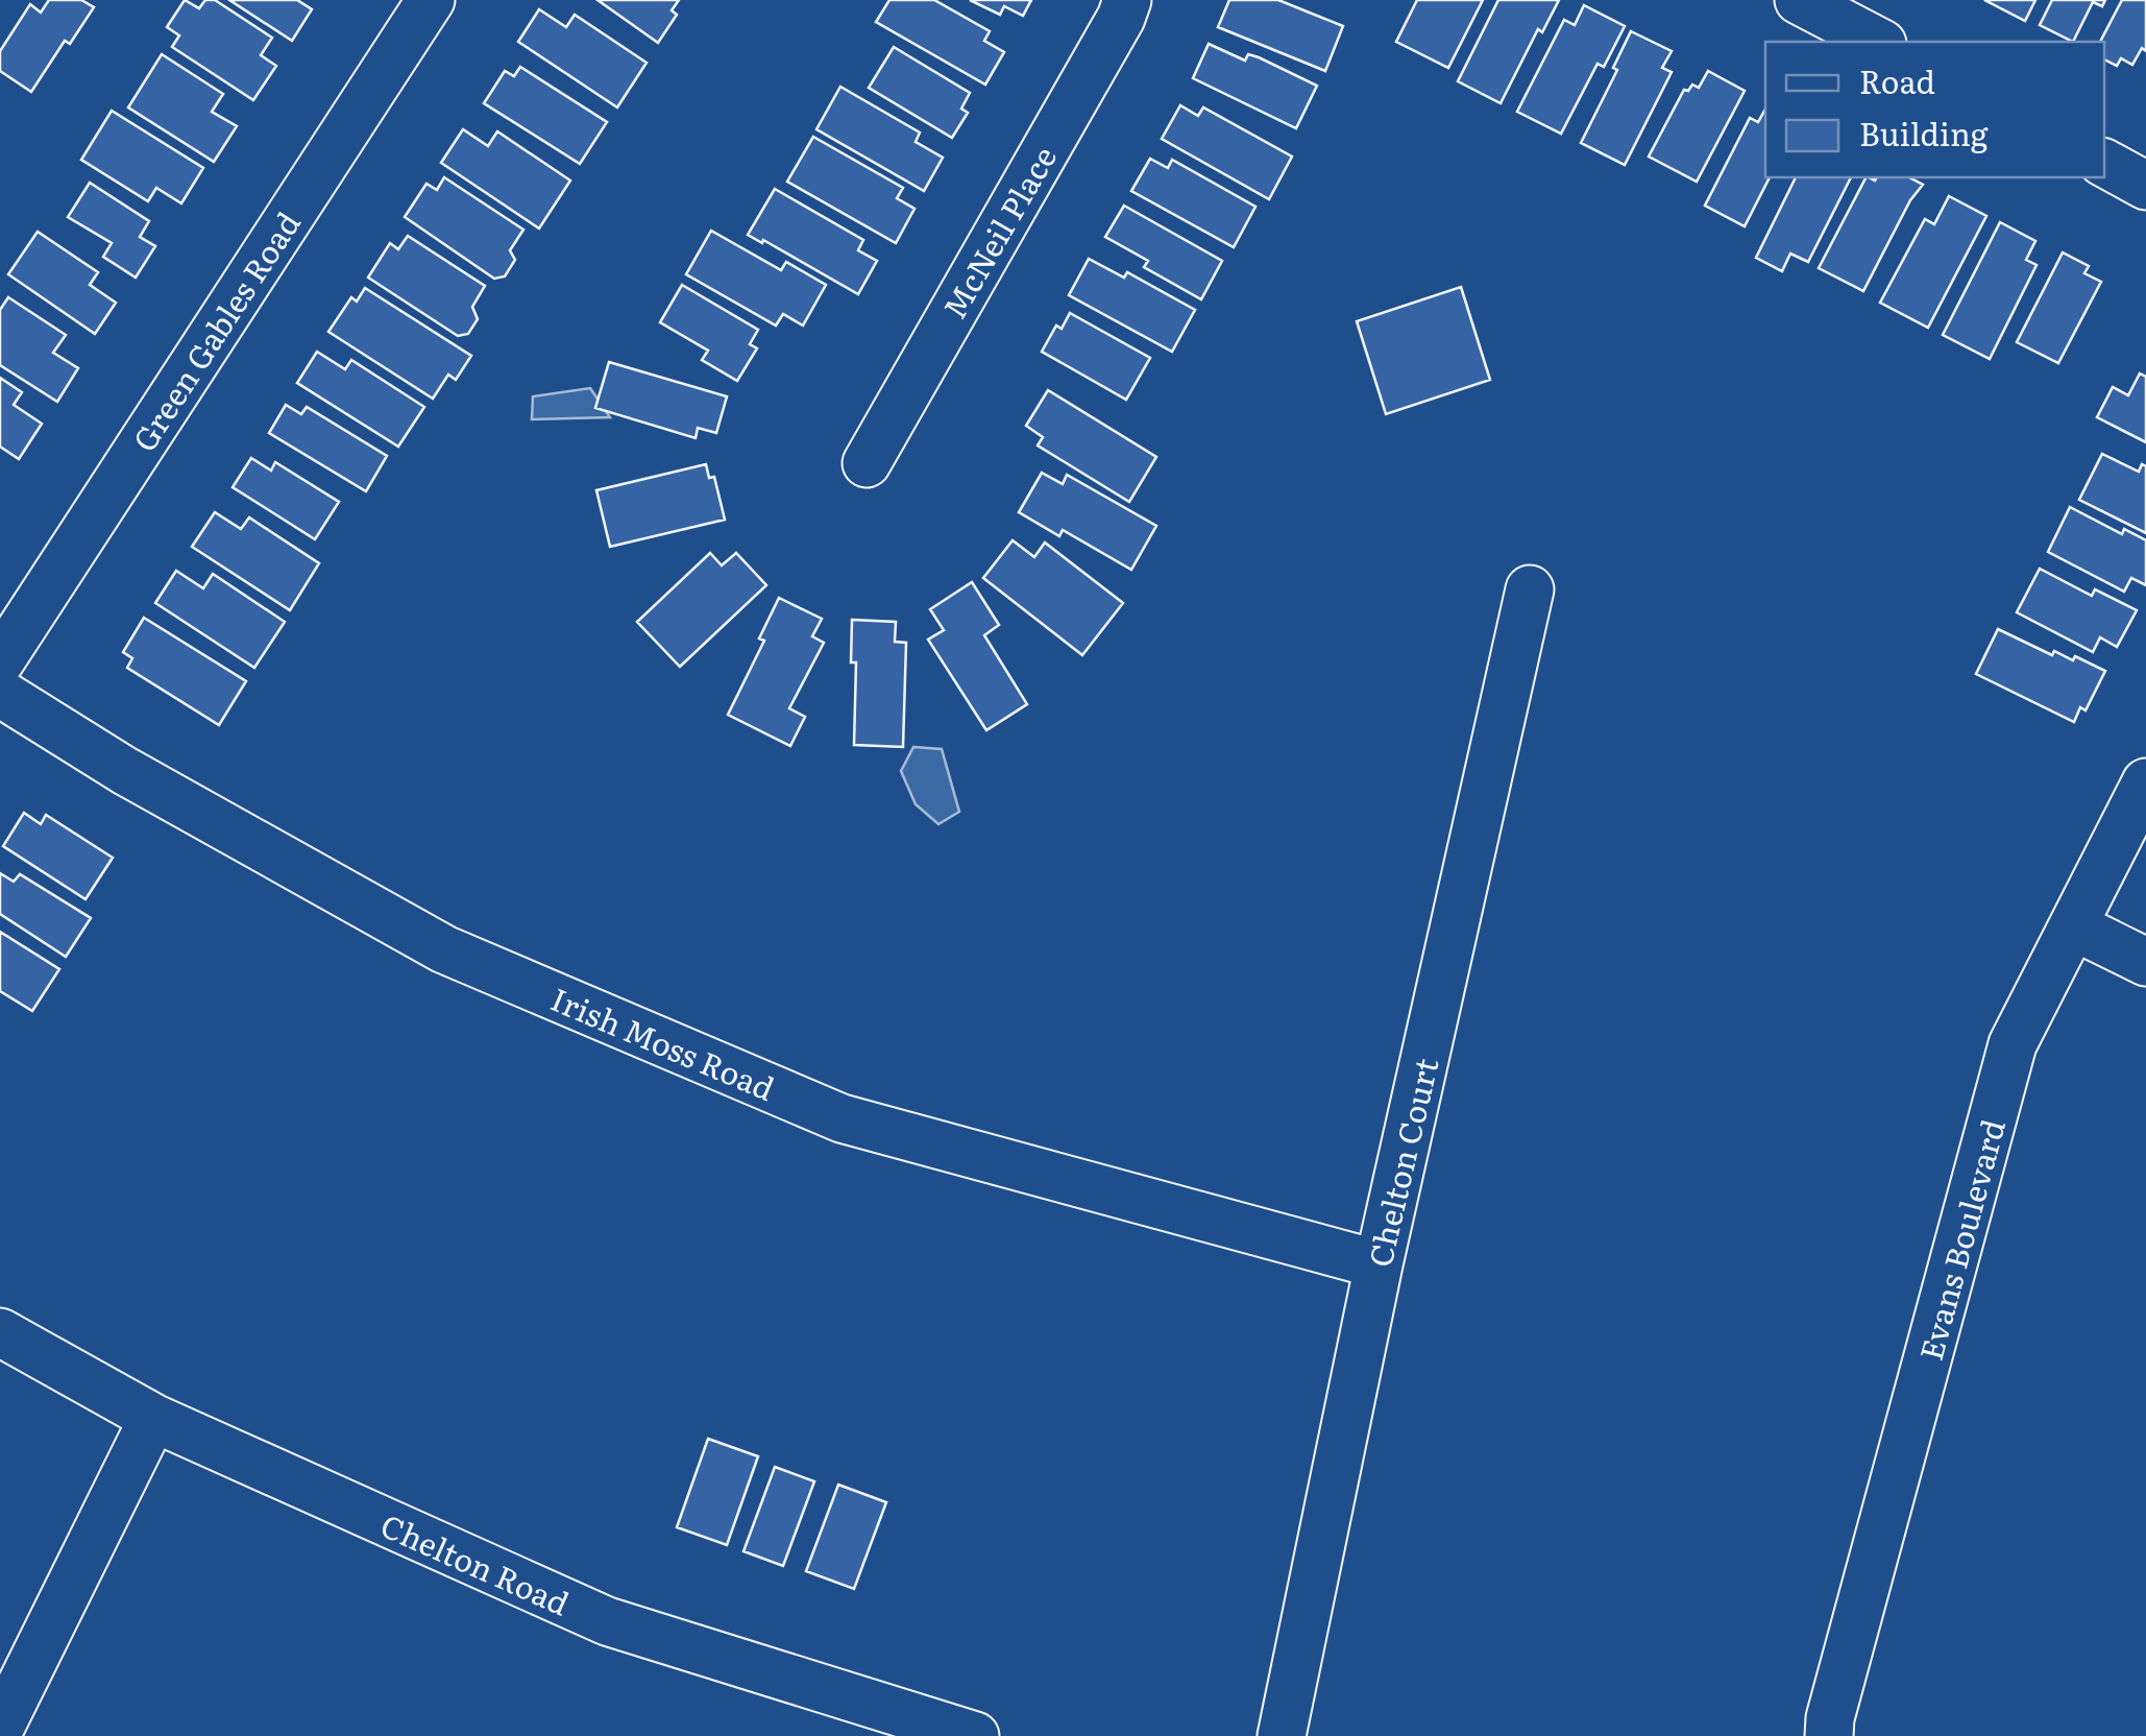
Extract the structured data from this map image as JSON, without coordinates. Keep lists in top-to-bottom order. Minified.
{"streets":{"street":["McNeil Place","Green Gables Road","Irish Moss Road","Chelton Court","Evans Boulevard","Chelton Road"]},"crossings":[["Irish Moss Road","Chelton Court"]],"legend":["Road","Building"]}
